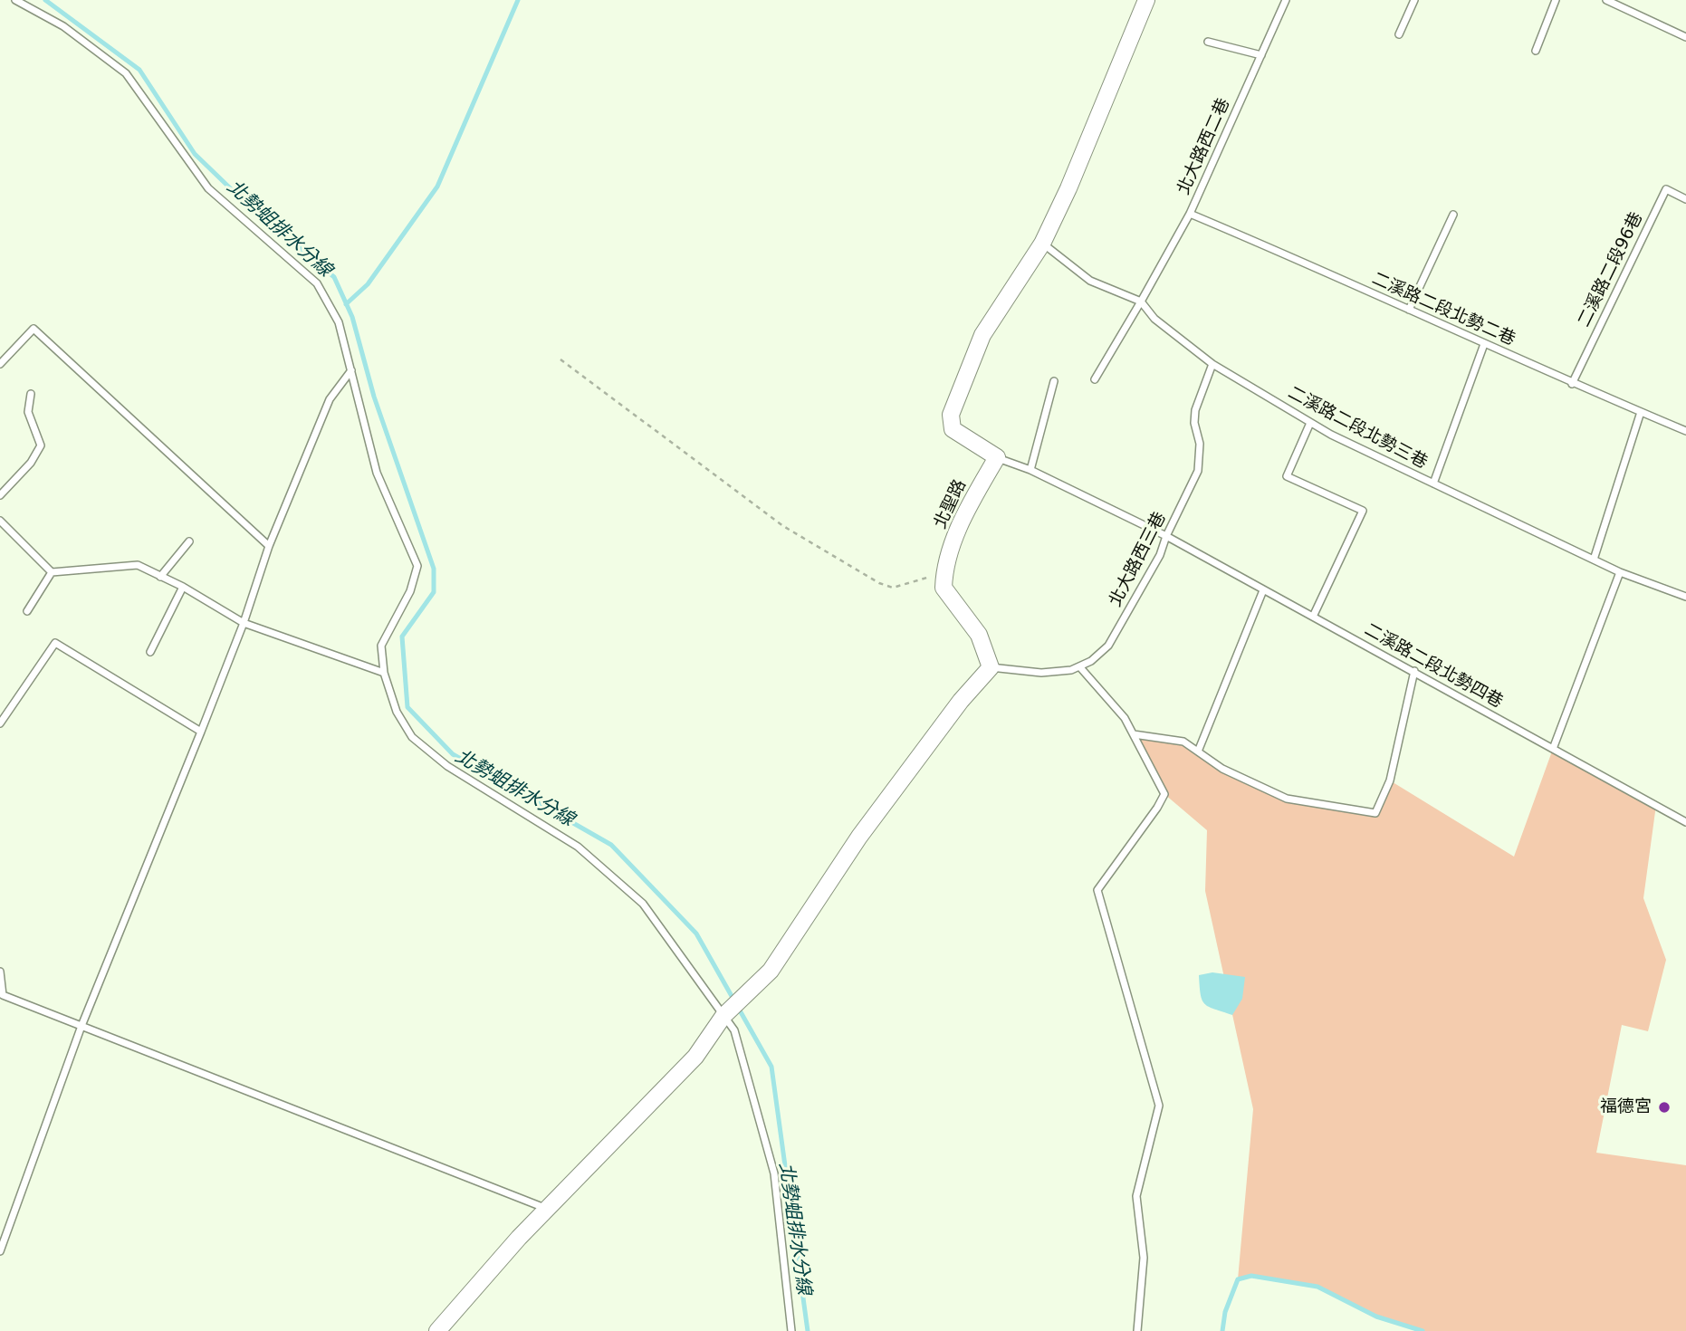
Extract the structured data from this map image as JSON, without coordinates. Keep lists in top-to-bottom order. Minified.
{"streets":{"street":["北聖路"],"lane":["北大路西二巷","二溪路二段96巷","二溪路二段北勢二巷","二溪路二段北勢三巷","北大路西三巷","二溪路二段北勢四巷"]},"crossings":[["北大路西二巷","二溪路二段北勢二巷"],["北大路西二巷","二溪路二段北勢三巷"],["二溪路二段96巷","二溪路二段北勢二巷"],["二溪路二段北勢三巷","北大路西三巷"],["北聖路","北大路西三巷"],["北聖路","二溪路二段北勢四巷"],["北大路西三巷","二溪路二段北勢四巷"]],"water":["北勢蛆排水分線"],"places":["福德宮"]}
